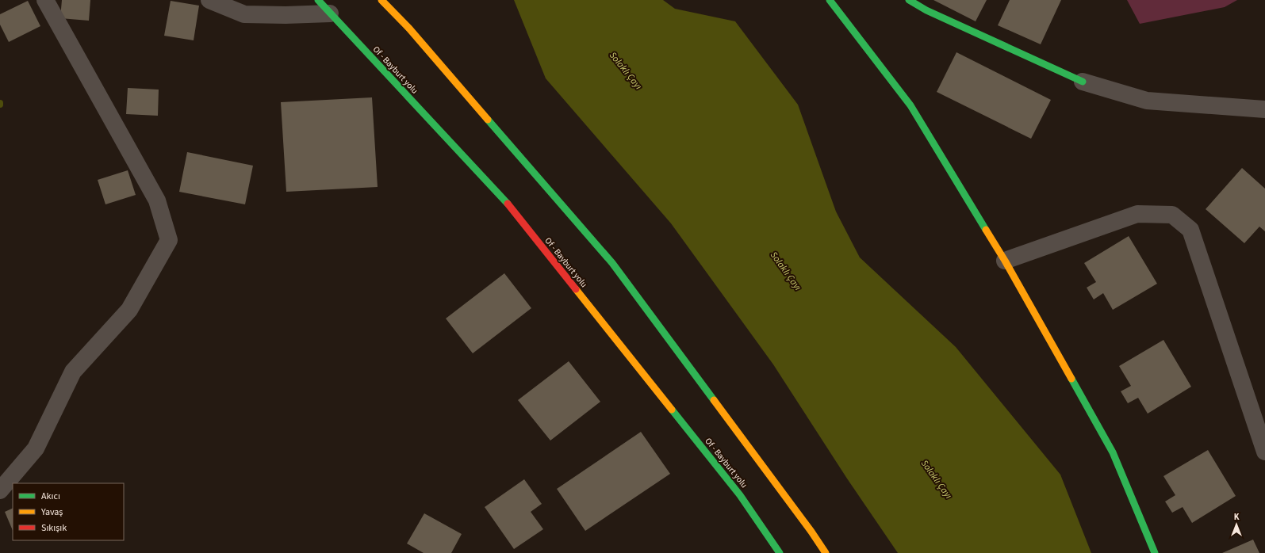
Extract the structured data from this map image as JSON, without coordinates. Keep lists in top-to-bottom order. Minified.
{"streets":{"main road":["Of - Bayburt yolu"]},"water":["Solaklı Çayı"],"legend":["Akıcı","Yavaş","Sıkışık"],"north":"top"}
